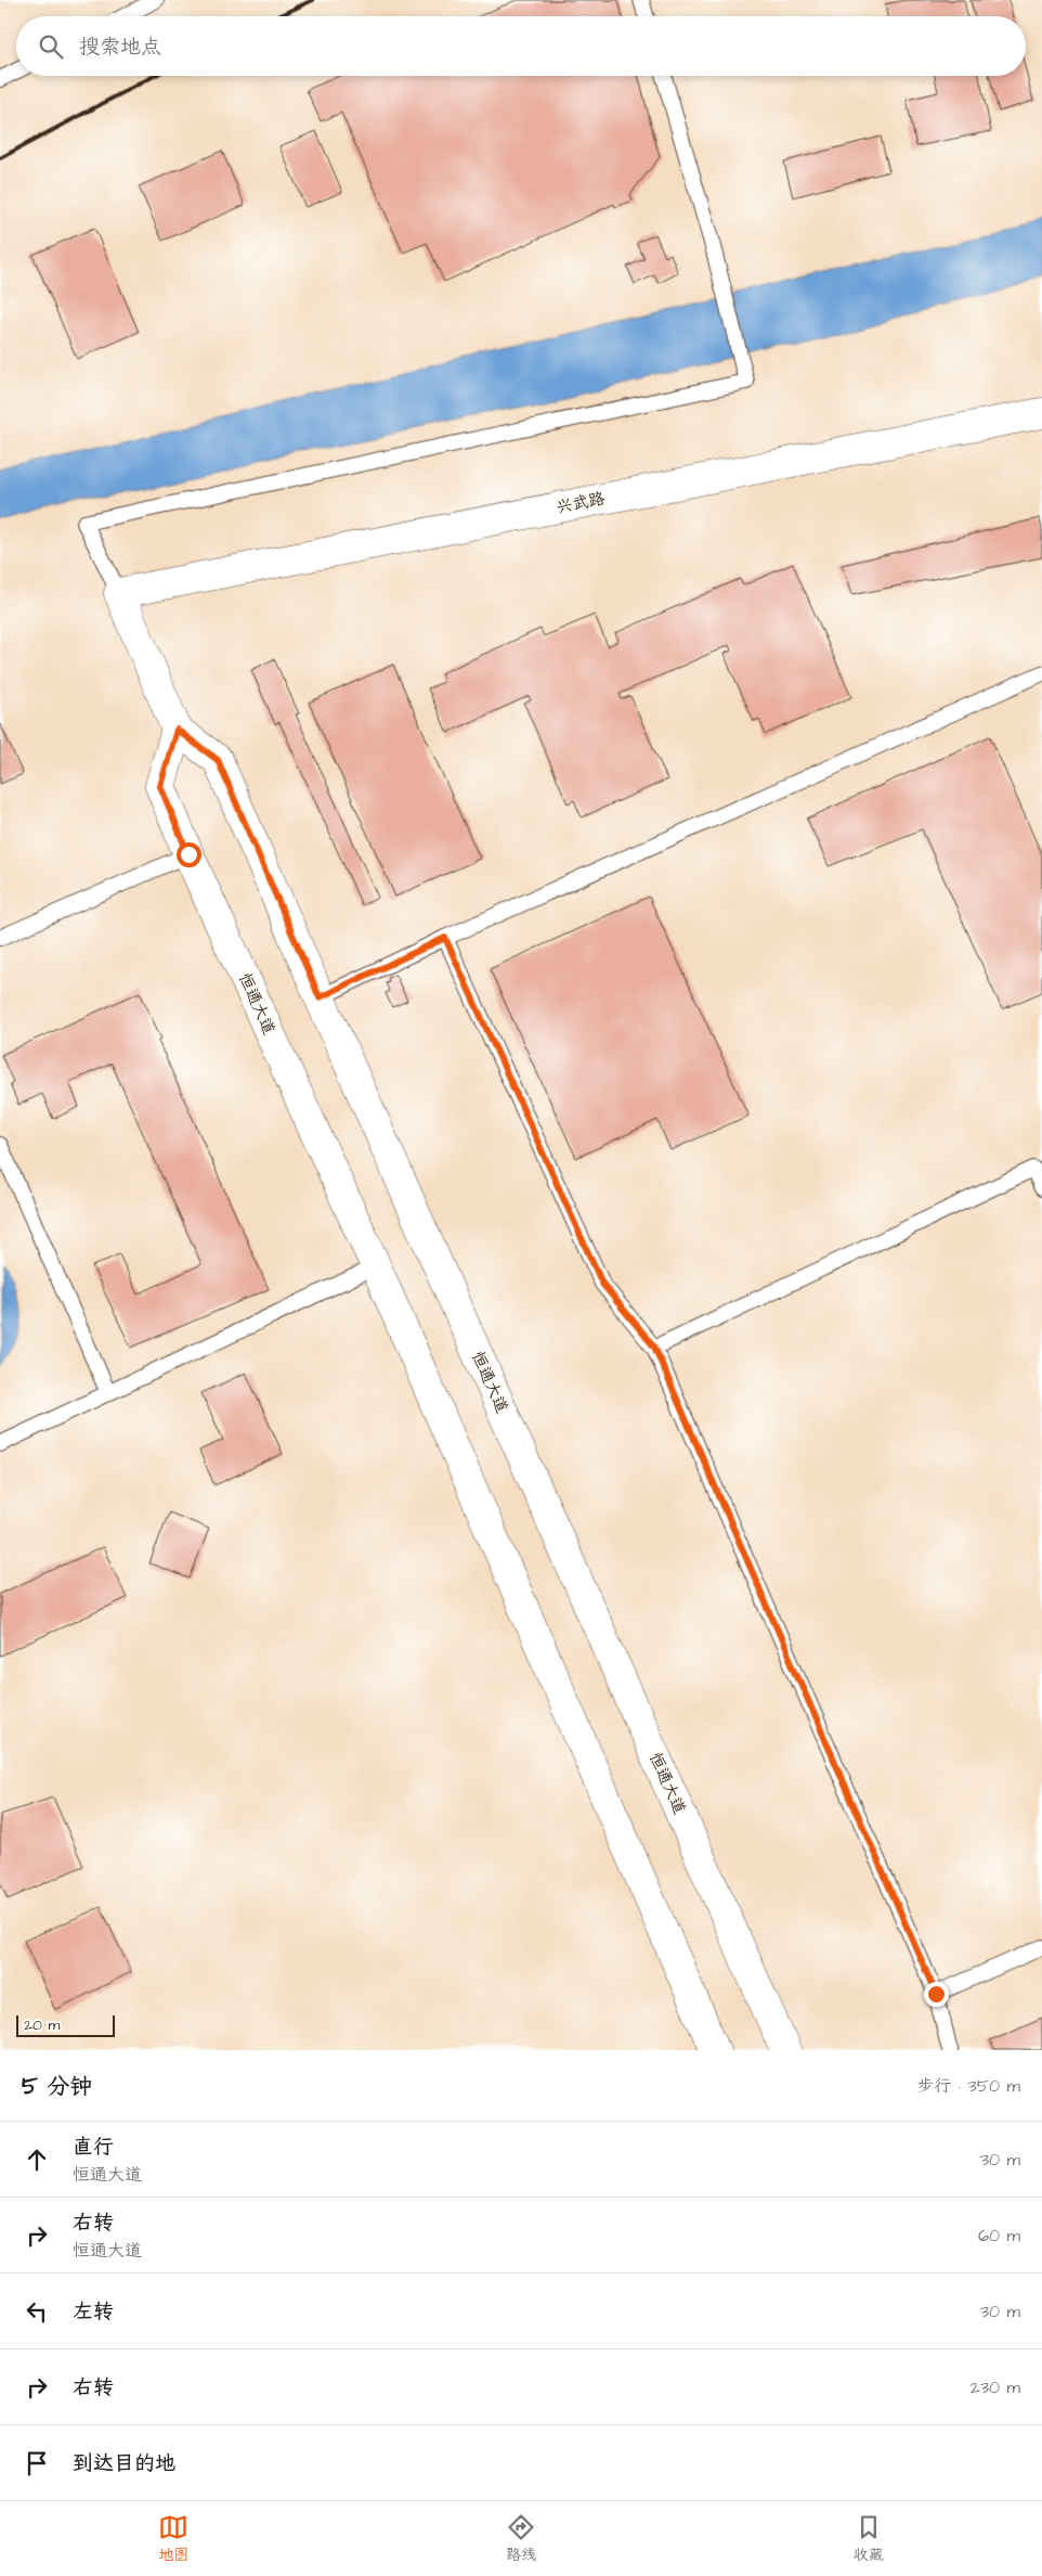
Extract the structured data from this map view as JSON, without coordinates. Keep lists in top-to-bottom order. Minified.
{"streets":{"main road":["兴武路","恒通大道"]},"scale_bar":"20 m","page":{"search":"搜索地点","scale":"20 m","heading":["5 分钟","步行 · 350 m"],"list":[["直行","恒通大道","30 m"],["右转","恒通大道","60 m"],["左转","30 m"],["右转","230 m"],"到达目的地"],"nav":["地图","路线","收藏"]}}
